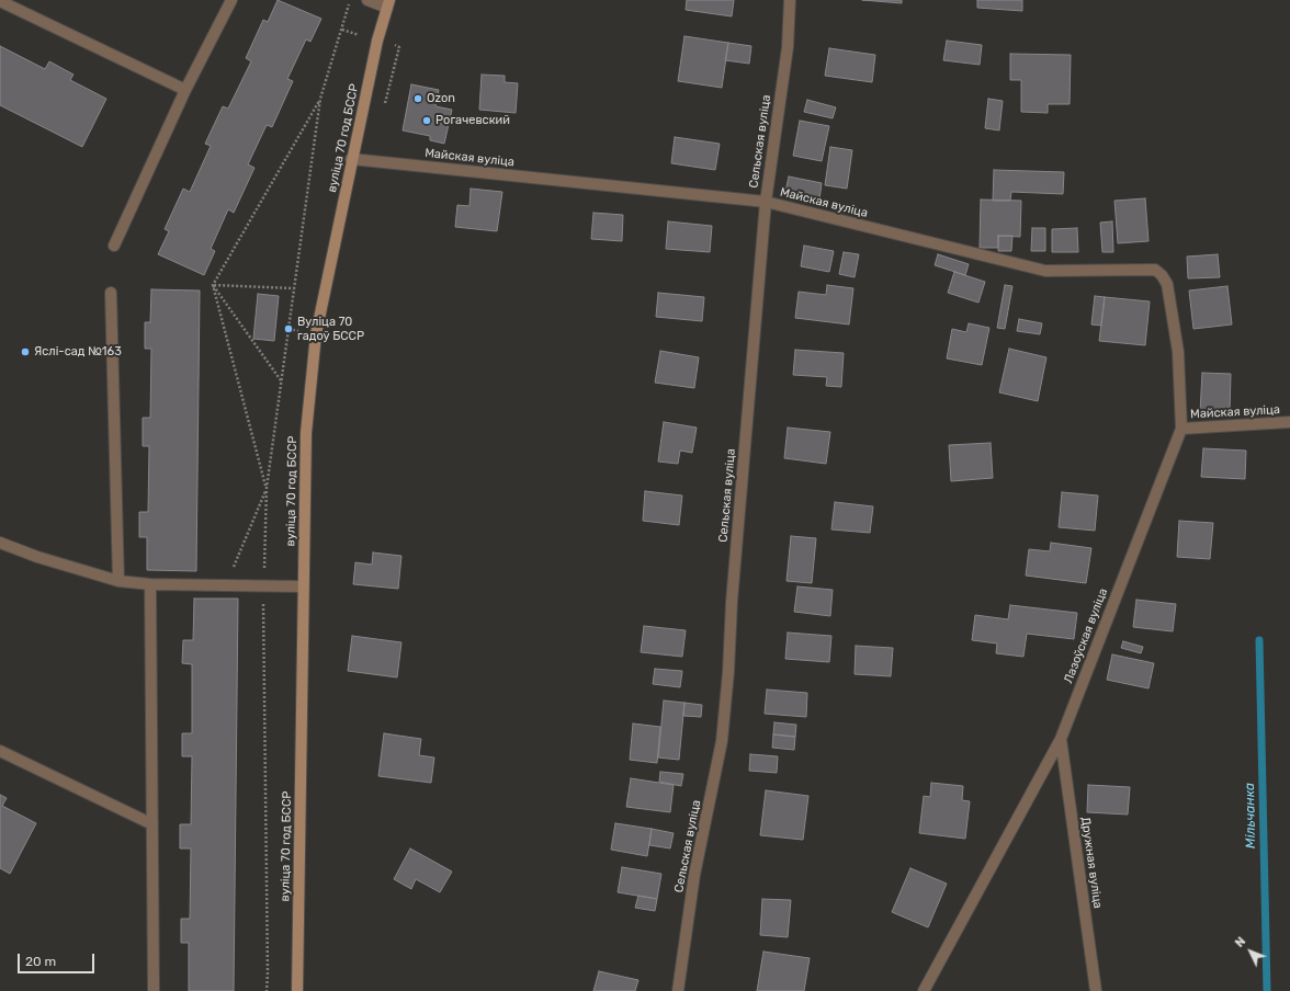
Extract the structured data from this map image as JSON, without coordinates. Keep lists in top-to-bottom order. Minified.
{"streets":{"street":["вуліца 70 год БССР","Сельская вуліца","Майская вуліца","Лазоўская вуліца","Дружная вуліца"]},"crossings":[["вуліца 70 год БССР","Майская вуліца"],["Сельская вуліца","Майская вуліца"],["Майская вуліца","Лазоўская вуліца"],["Лазоўская вуліца","Дружная вуліца"]],"water":["Мільчанка"],"places":["Ozon","Рогачевский","Вуліца 70 гадоў БССР","Яслі-сад №163"],"scale_bar":"20 m","north":"top left"}
